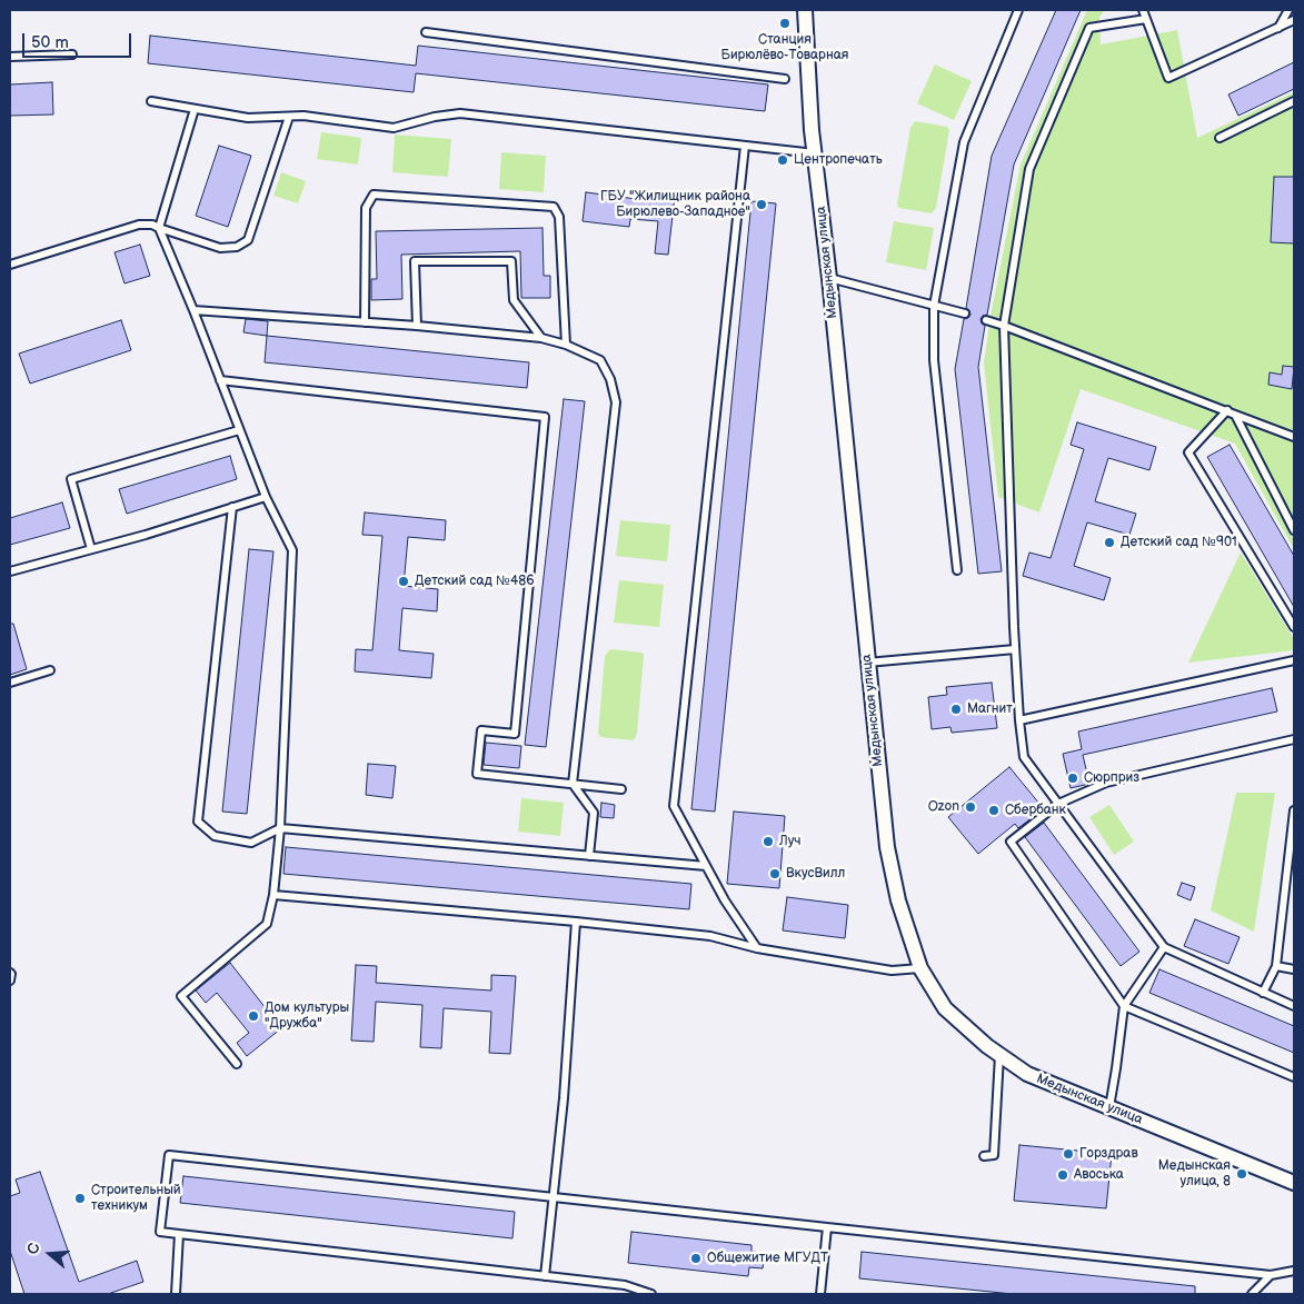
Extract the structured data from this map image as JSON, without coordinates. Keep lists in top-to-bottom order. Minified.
{"streets":{"street":["Медынская улица"]},"places":["Станция Бирюлёво-Товарная","Центропечать","ГБУ \"Жилищник района Бирюлево-Западное\"","Детский сад №901","Детский сад №486","Магнит","Сюрприз","Ozon","Сбербанк","Луч","ВкусВилл","Дом культуры \"Дружба\"","Горздрав","Медынская улица, 8","Авоська","Строительный техникум","Общежитие МГУДТ"],"scale_bar":"50 m","north":"left"}
